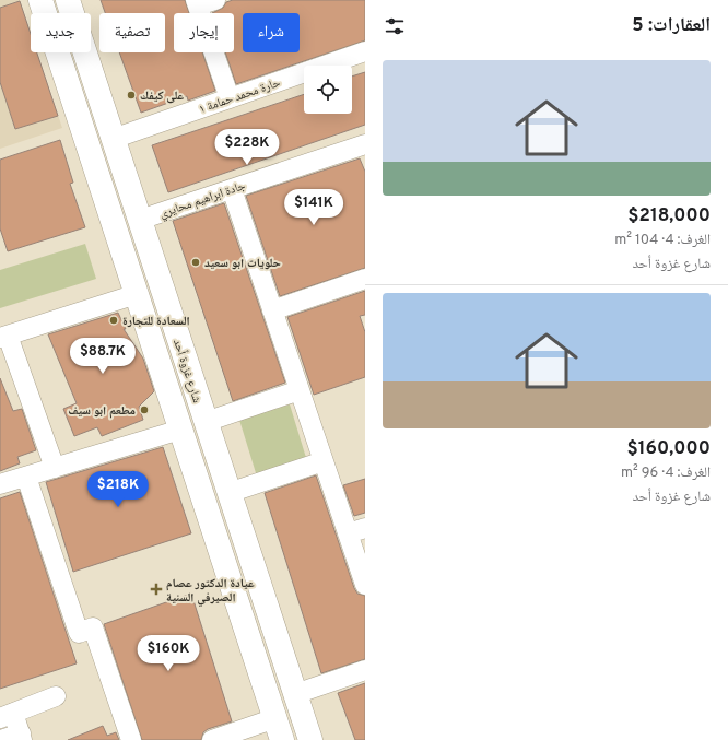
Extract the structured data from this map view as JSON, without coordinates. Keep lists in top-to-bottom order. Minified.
{"streets":{"main road":["شارع غزوة أحد"],"street":["حارة محمد حمامة ١","جادة ابراهيم محايري"]},"crossings":[["حارة محمد حمامة ١","شارع غزوة أحد"],["جادة ابراهيم محايري","شارع غزوة أحد"]],"places":{"other":["على كيفك","حلويات ابو سعيد","السعادة للتجارة","مطعم ابو سيف"],"health":["عيادة الدكتور عصام الصيرفي السنية"]},"page":{"heading":"العقارات: 5","chip":["شراء","إيجار","تصفية","جديد"],"list":[{"name":"$218,000","note":"الغرف: 4 · 104 m² · شارع غزوة أحد"},{"name":"$160,000","note":"الغرف: 4 · 96 m² · شارع غزوة أحد"}],"price":["$228K","$141K","$88.7K","$218K","$160K"]}}
